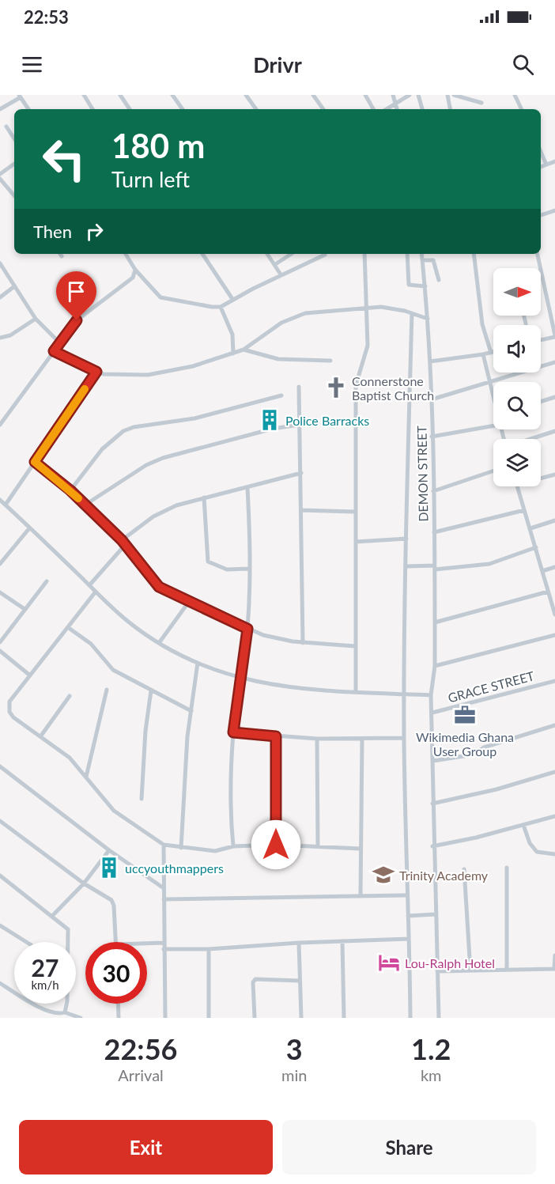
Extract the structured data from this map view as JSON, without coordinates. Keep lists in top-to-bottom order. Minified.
{"streets":{"street":["DEMON STREET","GRACE STREET"]},"crossings":[["DEMON STREET","GRACE STREET"]],"places":{"church":["Connerstone Baptist Church"],"building":["Police Barracks","uccyouthmappers"],"office":["Wikimedia Ghana User Group"],"school or university":["Trinity Academy"],"hotel":["Lou-Ralph Hotel"]},"north":"right","page":{"status":"22:53","header":"Drivr","turn":["180 m","Turn left"],"then":"Then","speed":"27 km/h","limit":"30","eta":["22:56","Arrival","3","min","1.2","km"],"buttons":["Exit","Share"]}}
